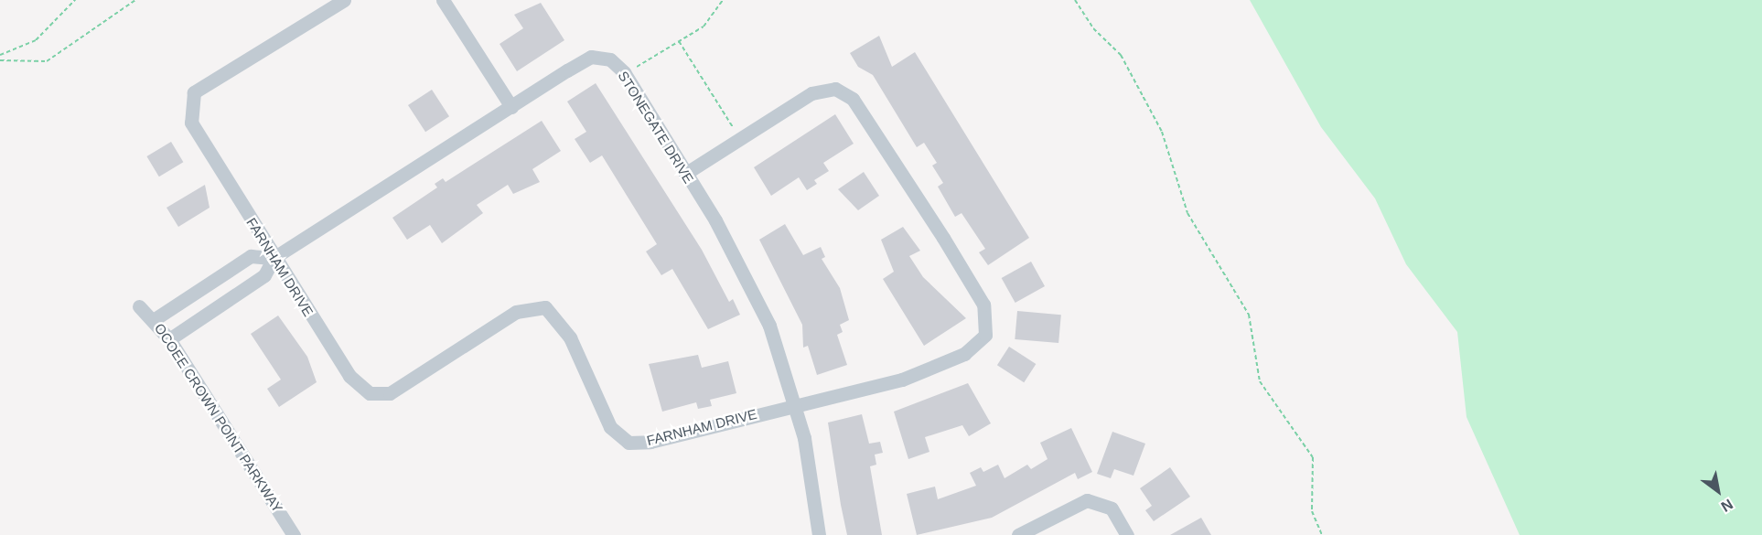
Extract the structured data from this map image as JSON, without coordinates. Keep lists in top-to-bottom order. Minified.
{"streets":{"street":["STONEGATE DRIVE","FARNHAM DRIVE","OCOEE CROWN POINT PARKWAY"]},"crossings":[["STONEGATE DRIVE","FARNHAM DRIVE"],["STONEGATE DRIVE","OCOEE CROWN POINT PARKWAY"]],"north":"bottom right"}
